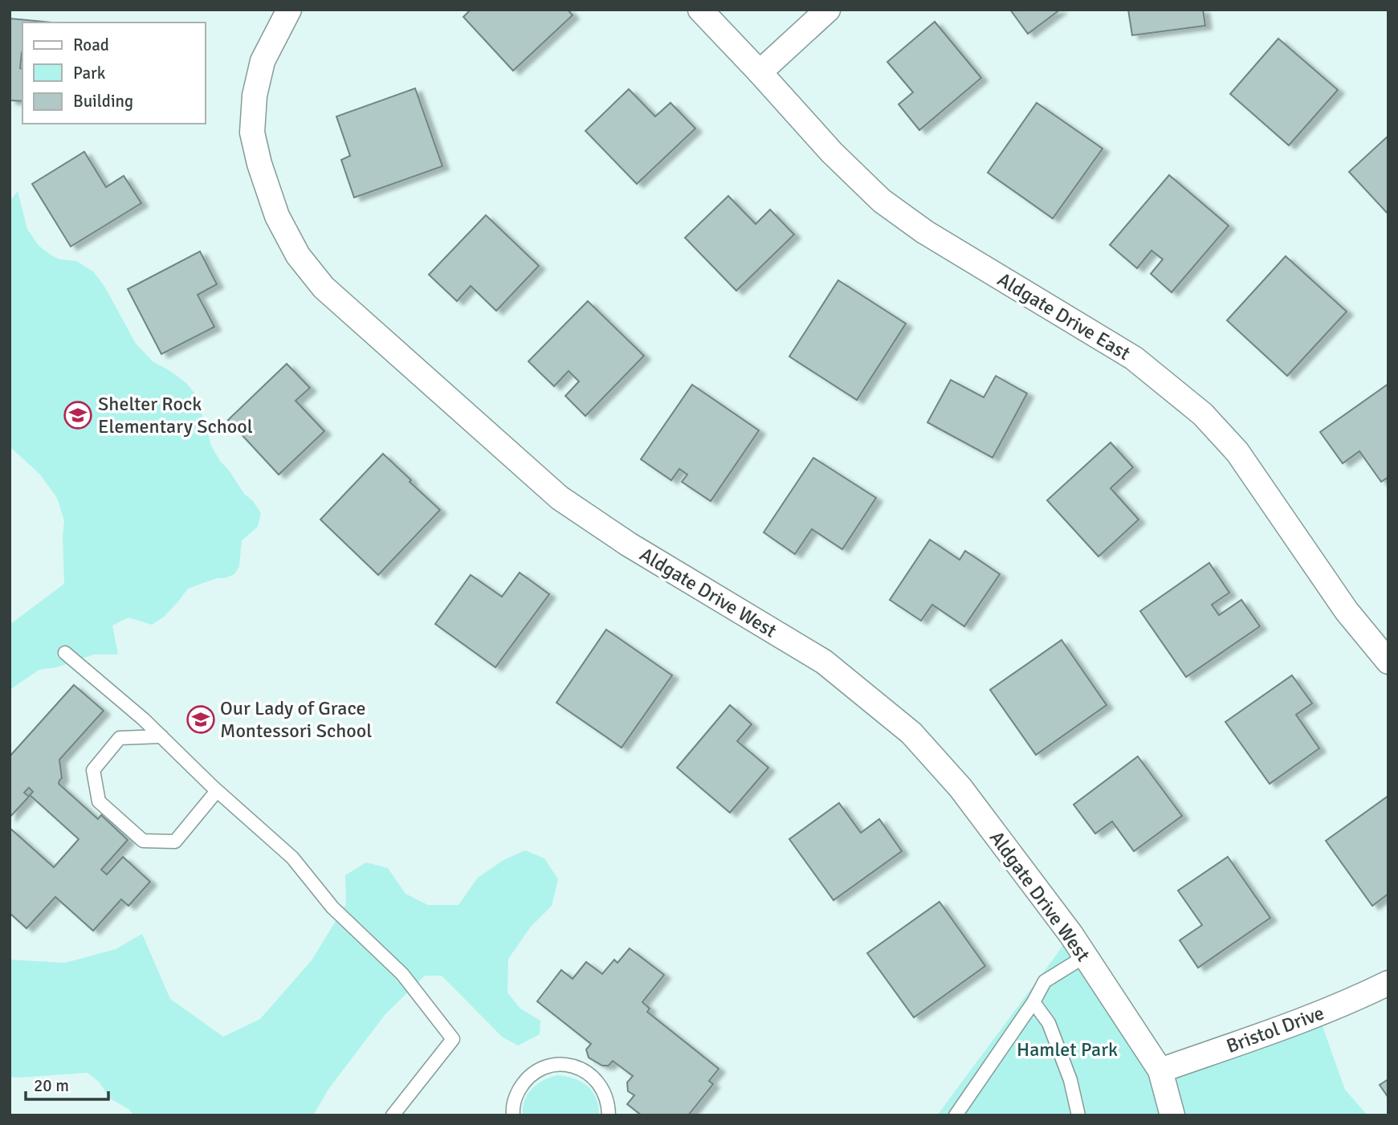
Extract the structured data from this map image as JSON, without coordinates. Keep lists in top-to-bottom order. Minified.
{"streets":{"street":["Aldgate Drive East","Aldgate Drive West","Bristol Drive"]},"crossings":[["Aldgate Drive West","Bristol Drive"]],"parks":["Hamlet Park"],"places":{"school or university":["Shelter Rock Elementary School","Our Lady of Grace Montessori School"]},"legend":["Road","Park","Building"],"scale_bar":"20 m"}
